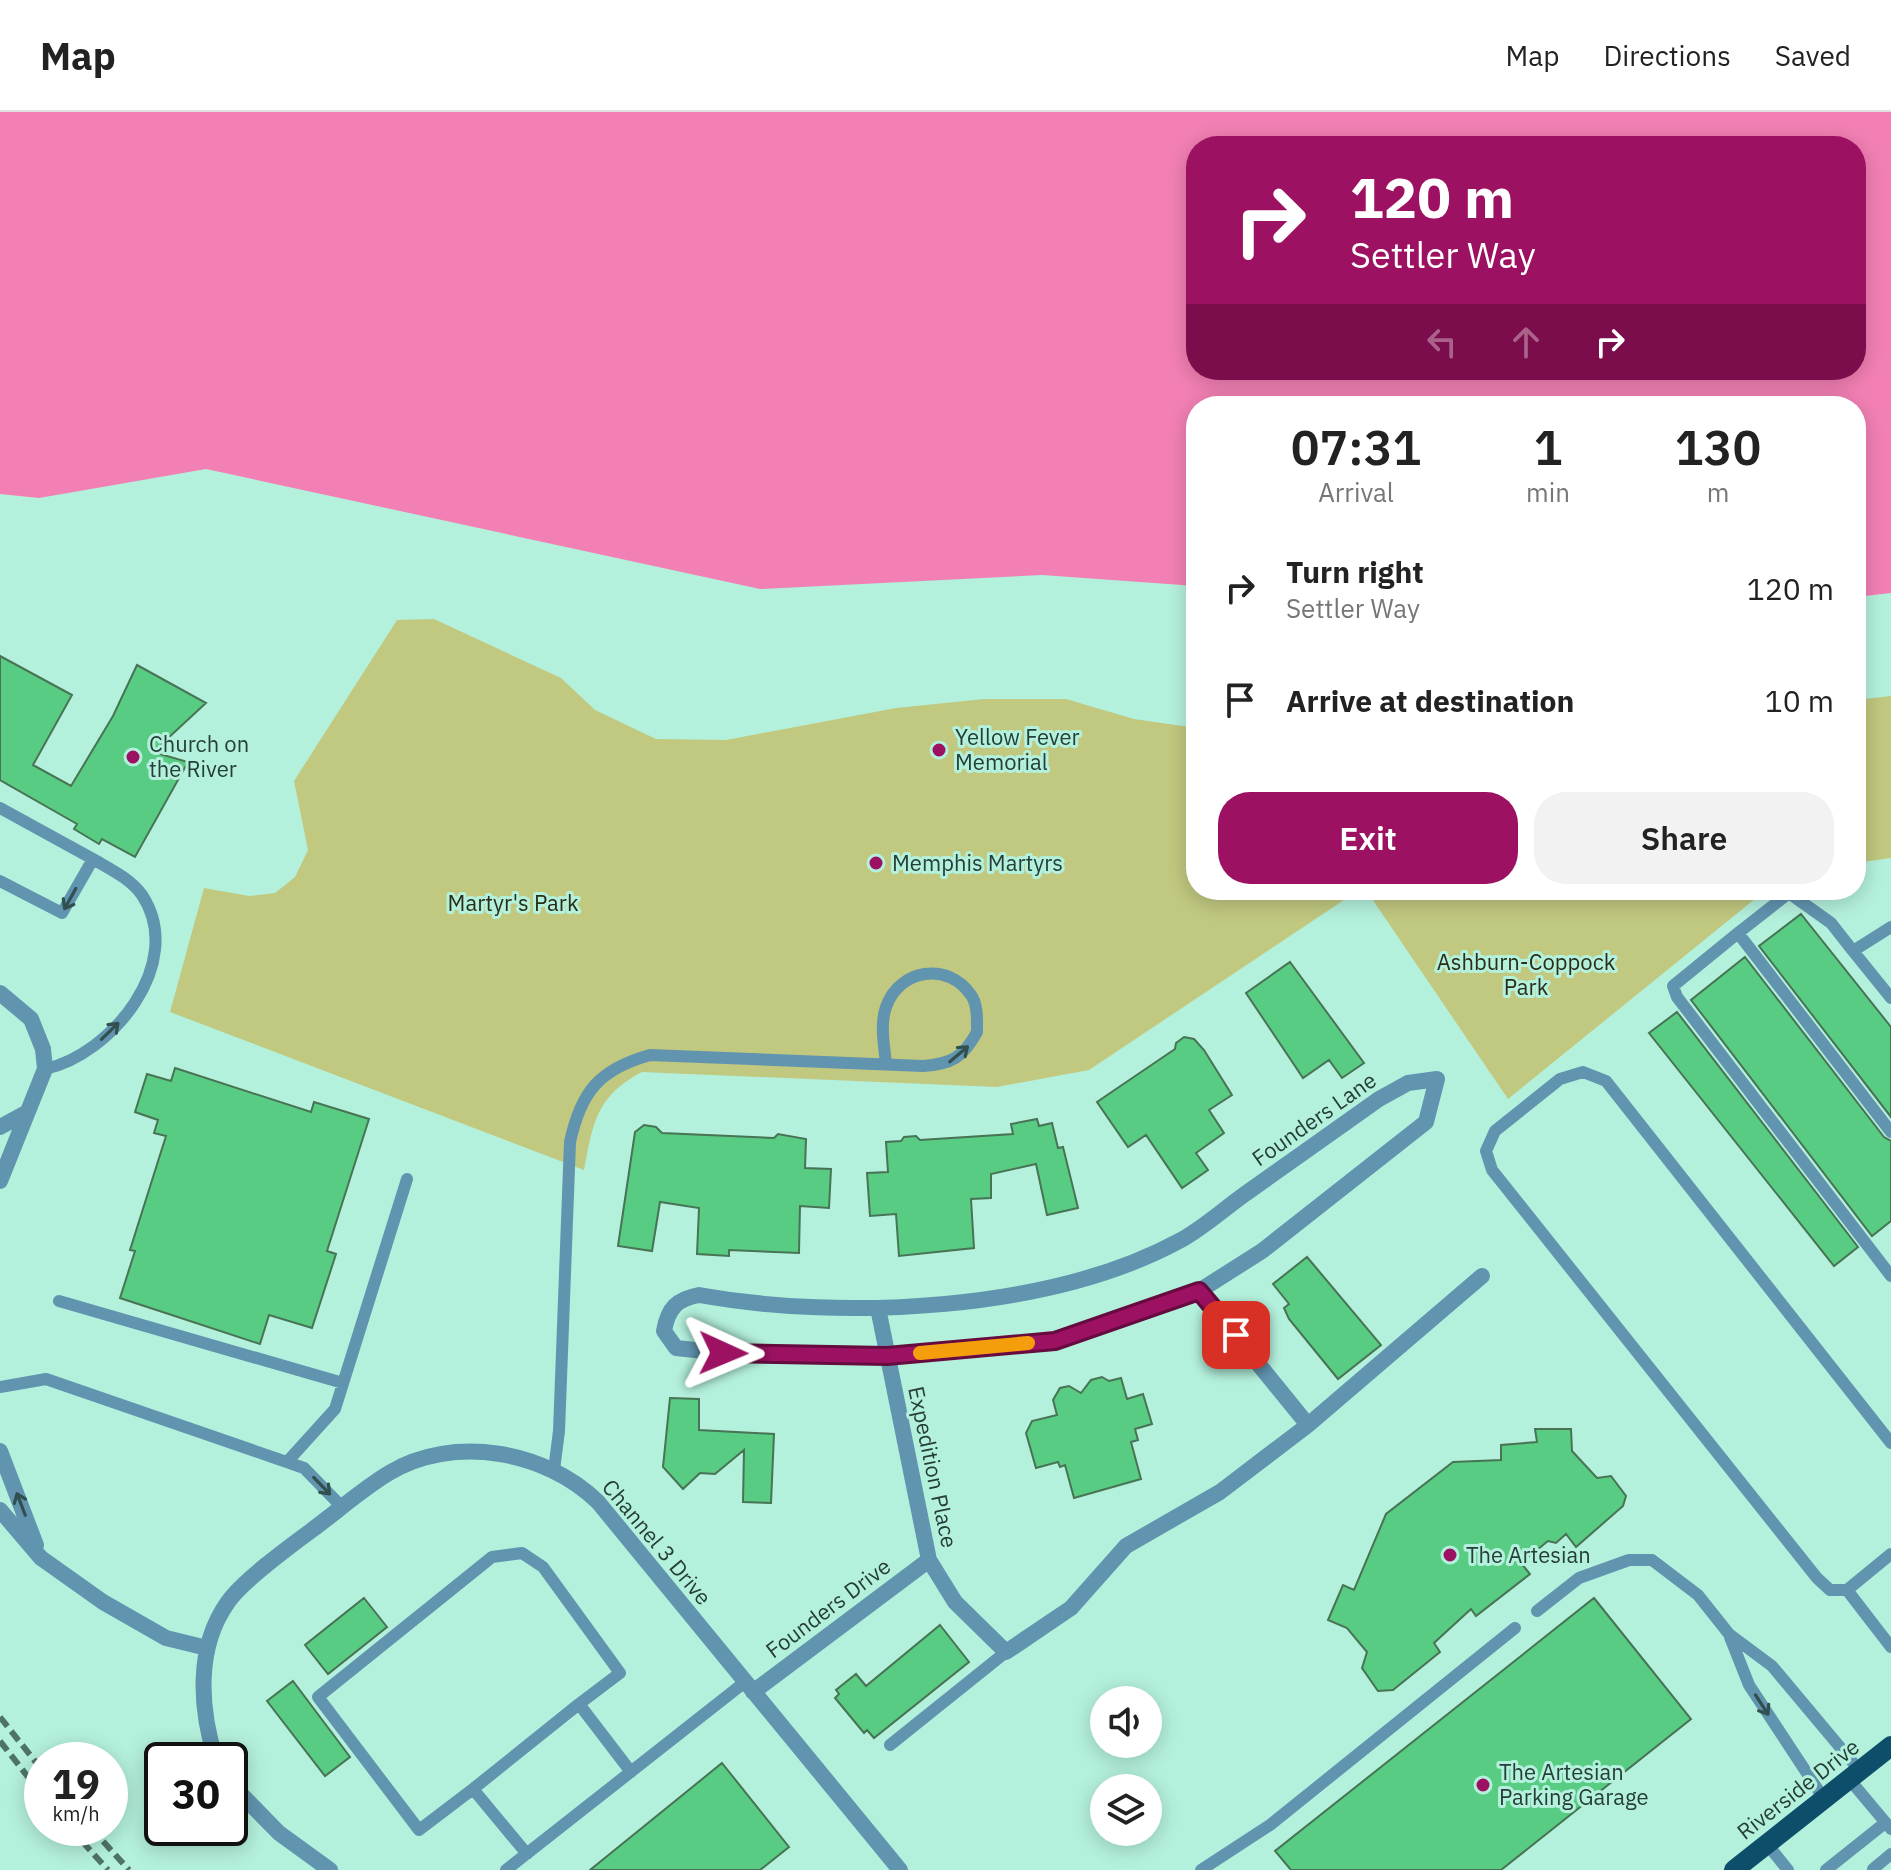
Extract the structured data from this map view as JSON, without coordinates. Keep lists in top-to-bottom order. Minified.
{"streets":{"main road":["Riverside Drive"],"street":["Founders Lane","Expedition Place","Channel 3 Drive","Founders Drive"]},"crossings":[["Founders Lane","Expedition Place"],["Expedition Place","Founders Drive"],["Channel 3 Drive","Founders Drive"]],"parks":["Martyr's Park","Ashburn-Coppock Park"],"places":["Yellow Fever Memorial","Church on the River","Memphis Martyrs","The Artesian","The Artesian Parking Garage"],"page":{"header":"Map","nav":["Map","Directions","Saved"],"turn":["120 m","Settler Way"],"eta":["07:31","Arrival","1","min","130","m"],"list":[{"name":"Turn right","note":"Settler Way","value":"120 m"},{"name":"Arrive at destination","value":"10 m"}],"buttons":["Exit","Share"],"speed":"19 km/h","limit":"30"}}
